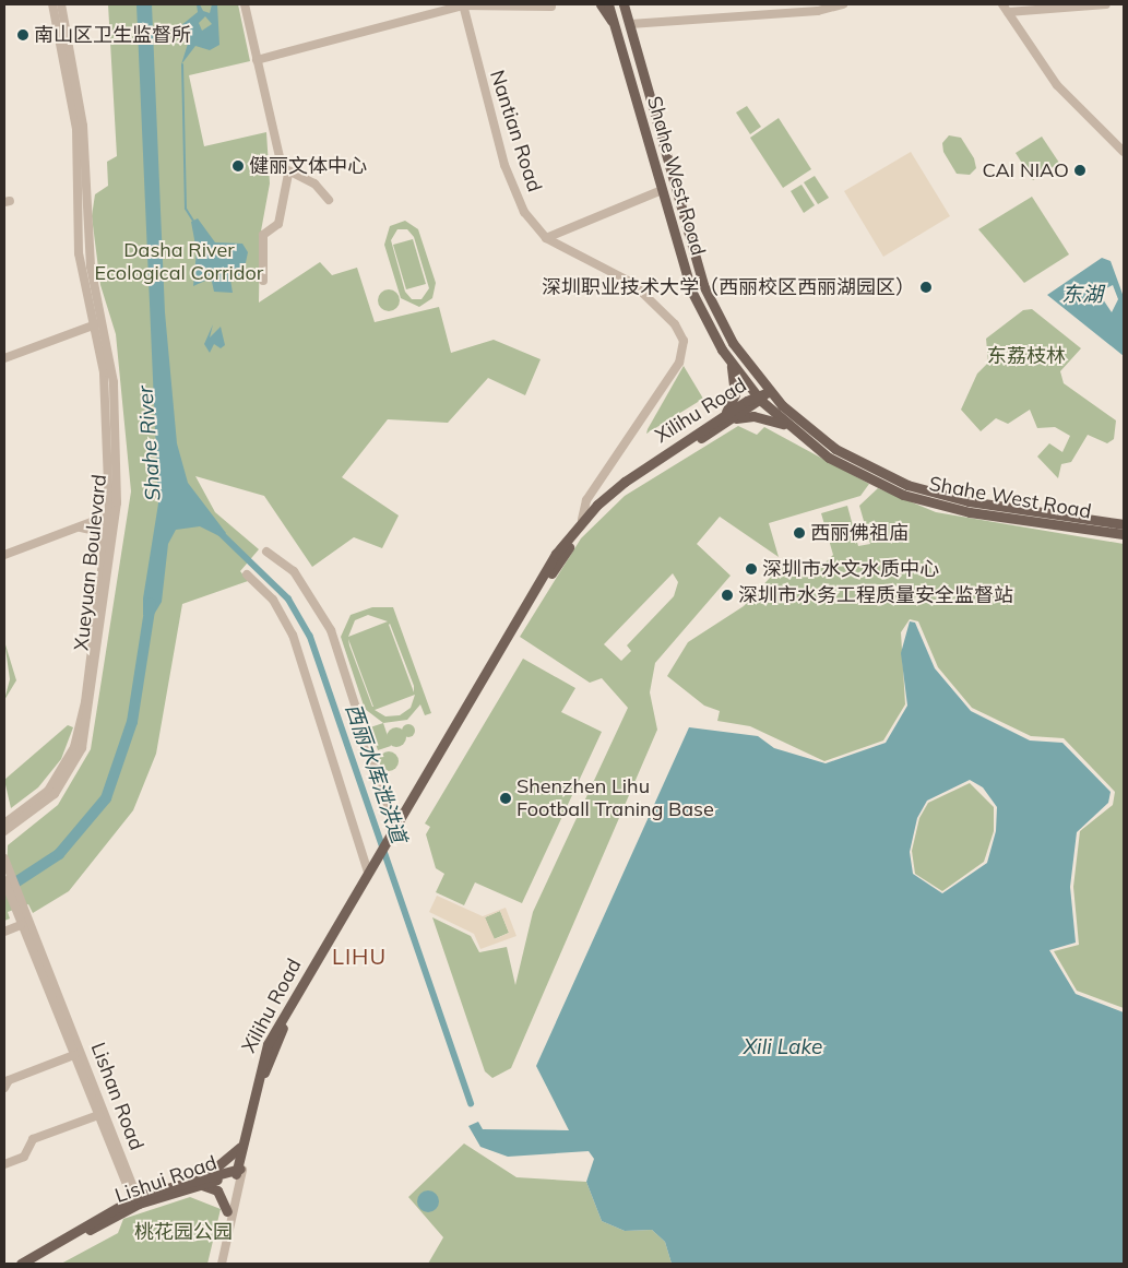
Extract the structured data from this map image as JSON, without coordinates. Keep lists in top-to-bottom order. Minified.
{"streets":{"main road":["Shahe West Road","Xilihu Road","Lishui Road"],"street":["Nantian Road","Xueyuan Boulevard","Lishan Road"]},"crossings":[["Nantian Road","Xilihu Road"],["Shahe West Road","Xilihu Road"],["Xilihu Road","Lishui Road"],["Lishan Road","Lishui Road"]],"districts":["LIHU"],"water":["东湖","Shahe River","西丽水库泄洪道","Xili Lake"],"parks":["Dasha River Ecological Corridor","东荔枝林","桃花园公园"],"places":["南山区卫生监督所","健丽文体中心","CAI NIAO","深圳职业技术大学（西丽校区西丽湖园区）","西丽佛祖庙","深圳市水文水质中心","深圳市水务工程质量安全监督站","Shenzhen Lihu Football Traning Base"]}
